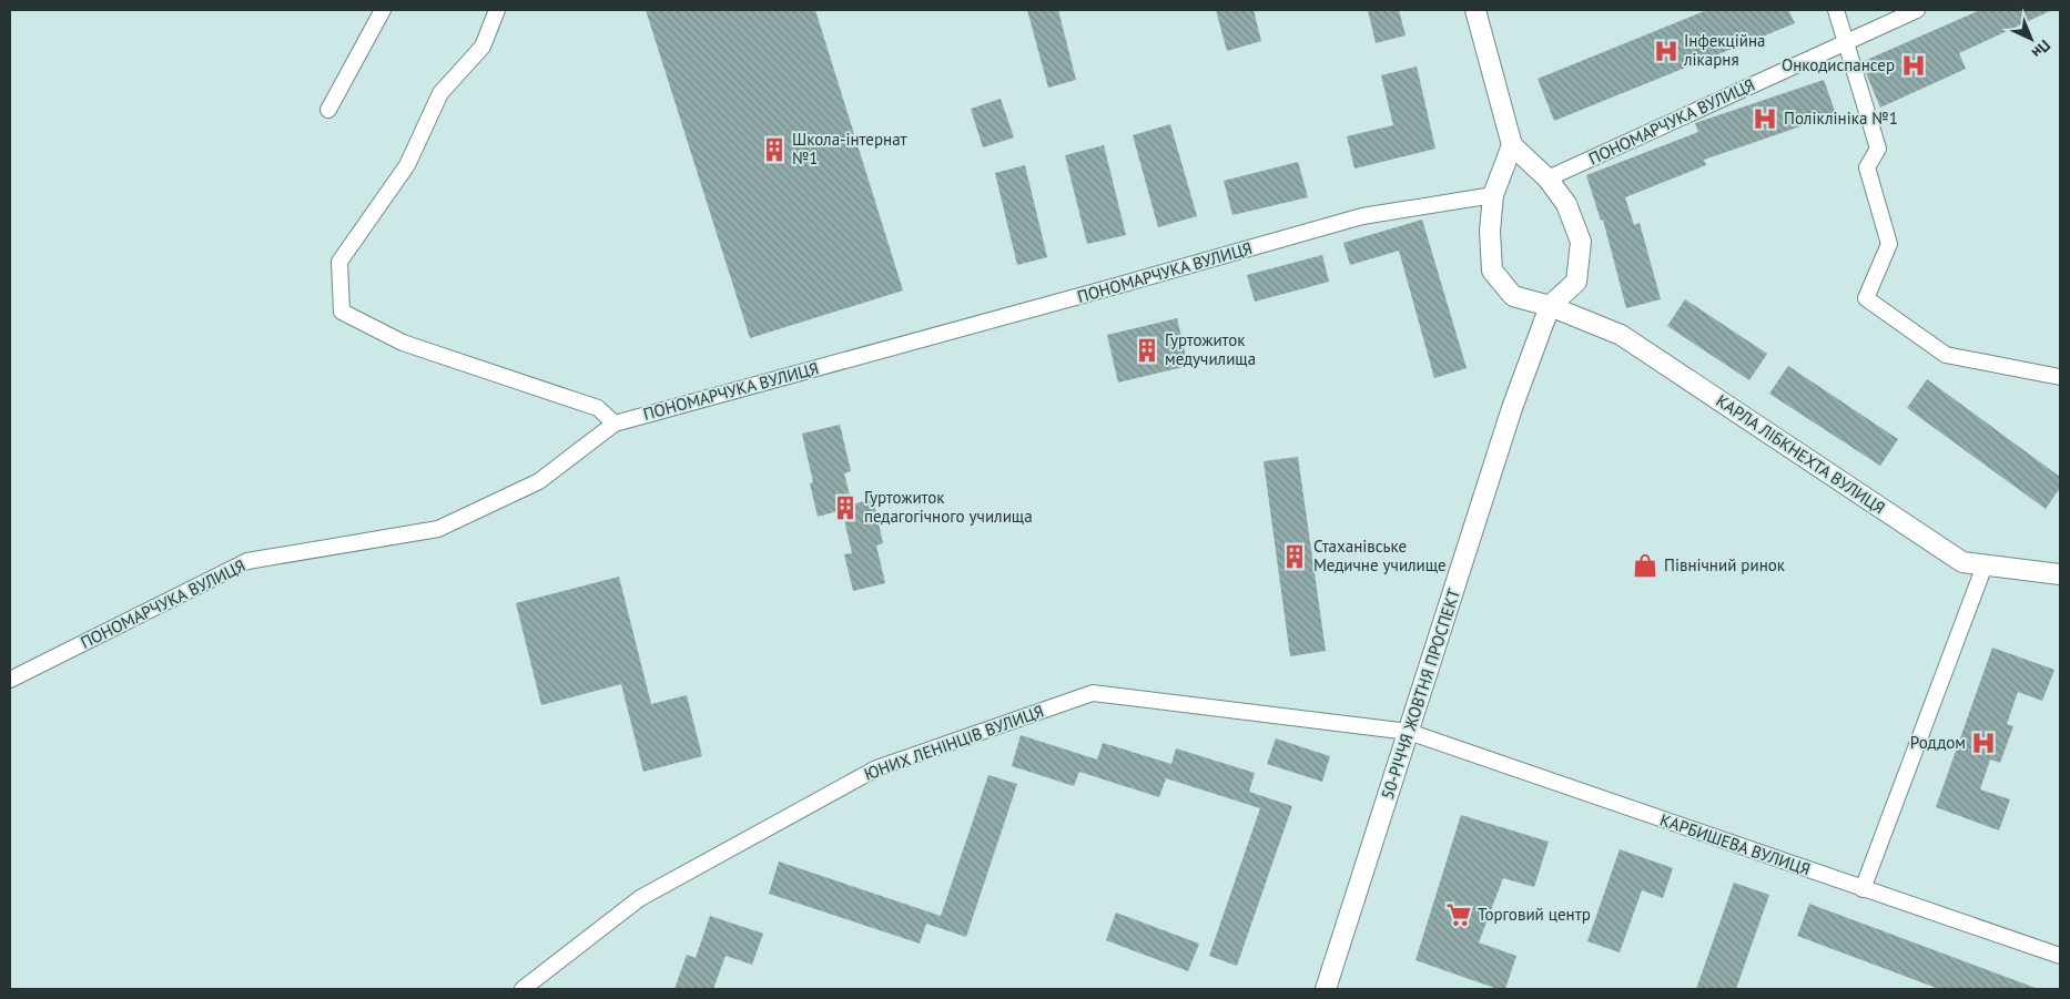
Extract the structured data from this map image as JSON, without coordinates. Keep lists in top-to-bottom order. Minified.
{"streets":{"street":["ПОНОМАРЧУКА ВУЛИЦЯ","КАРЛА ЛІБКНЕХТА ВУЛИЦЯ","50-РІЧЧЯ ЖОВТНЯ ПРОСПЕКТ","ЮНИХ ЛЕНІНЦІВ ВУЛИЦЯ","КАРБИШЕВА ВУЛИЦЯ"]},"crossings":[["ПОНОМАРЧУКА ВУЛИЦЯ","КАРЛА ЛІБКНЕХТА ВУЛИЦЯ"],["КАРЛА ЛІБКНЕХТА ВУЛИЦЯ","50-РІЧЧЯ ЖОВТНЯ ПРОСПЕКТ"],["50-РІЧЧЯ ЖОВТНЯ ПРОСПЕКТ","ЮНИХ ЛЕНІНЦІВ ВУЛИЦЯ"],["50-РІЧЧЯ ЖОВТНЯ ПРОСПЕКТ","КАРБИШЕВА ВУЛИЦЯ"],["ЮНИХ ЛЕНІНЦІВ ВУЛИЦЯ","КАРБИШЕВА ВУЛИЦЯ"]],"places":{"hospital":["Інфекційна лікарня","Онкодиспансер","Поліклініка №1","Роддом"],"building":["Школа-інтернат №1","Гуртожиток медучилища","Гуртожиток педагогічного училища","Стаханівське Медичне училище"],"shop":["Північний ринок"],"supermarket":["Торговий центр"]},"north":"bottom right"}
